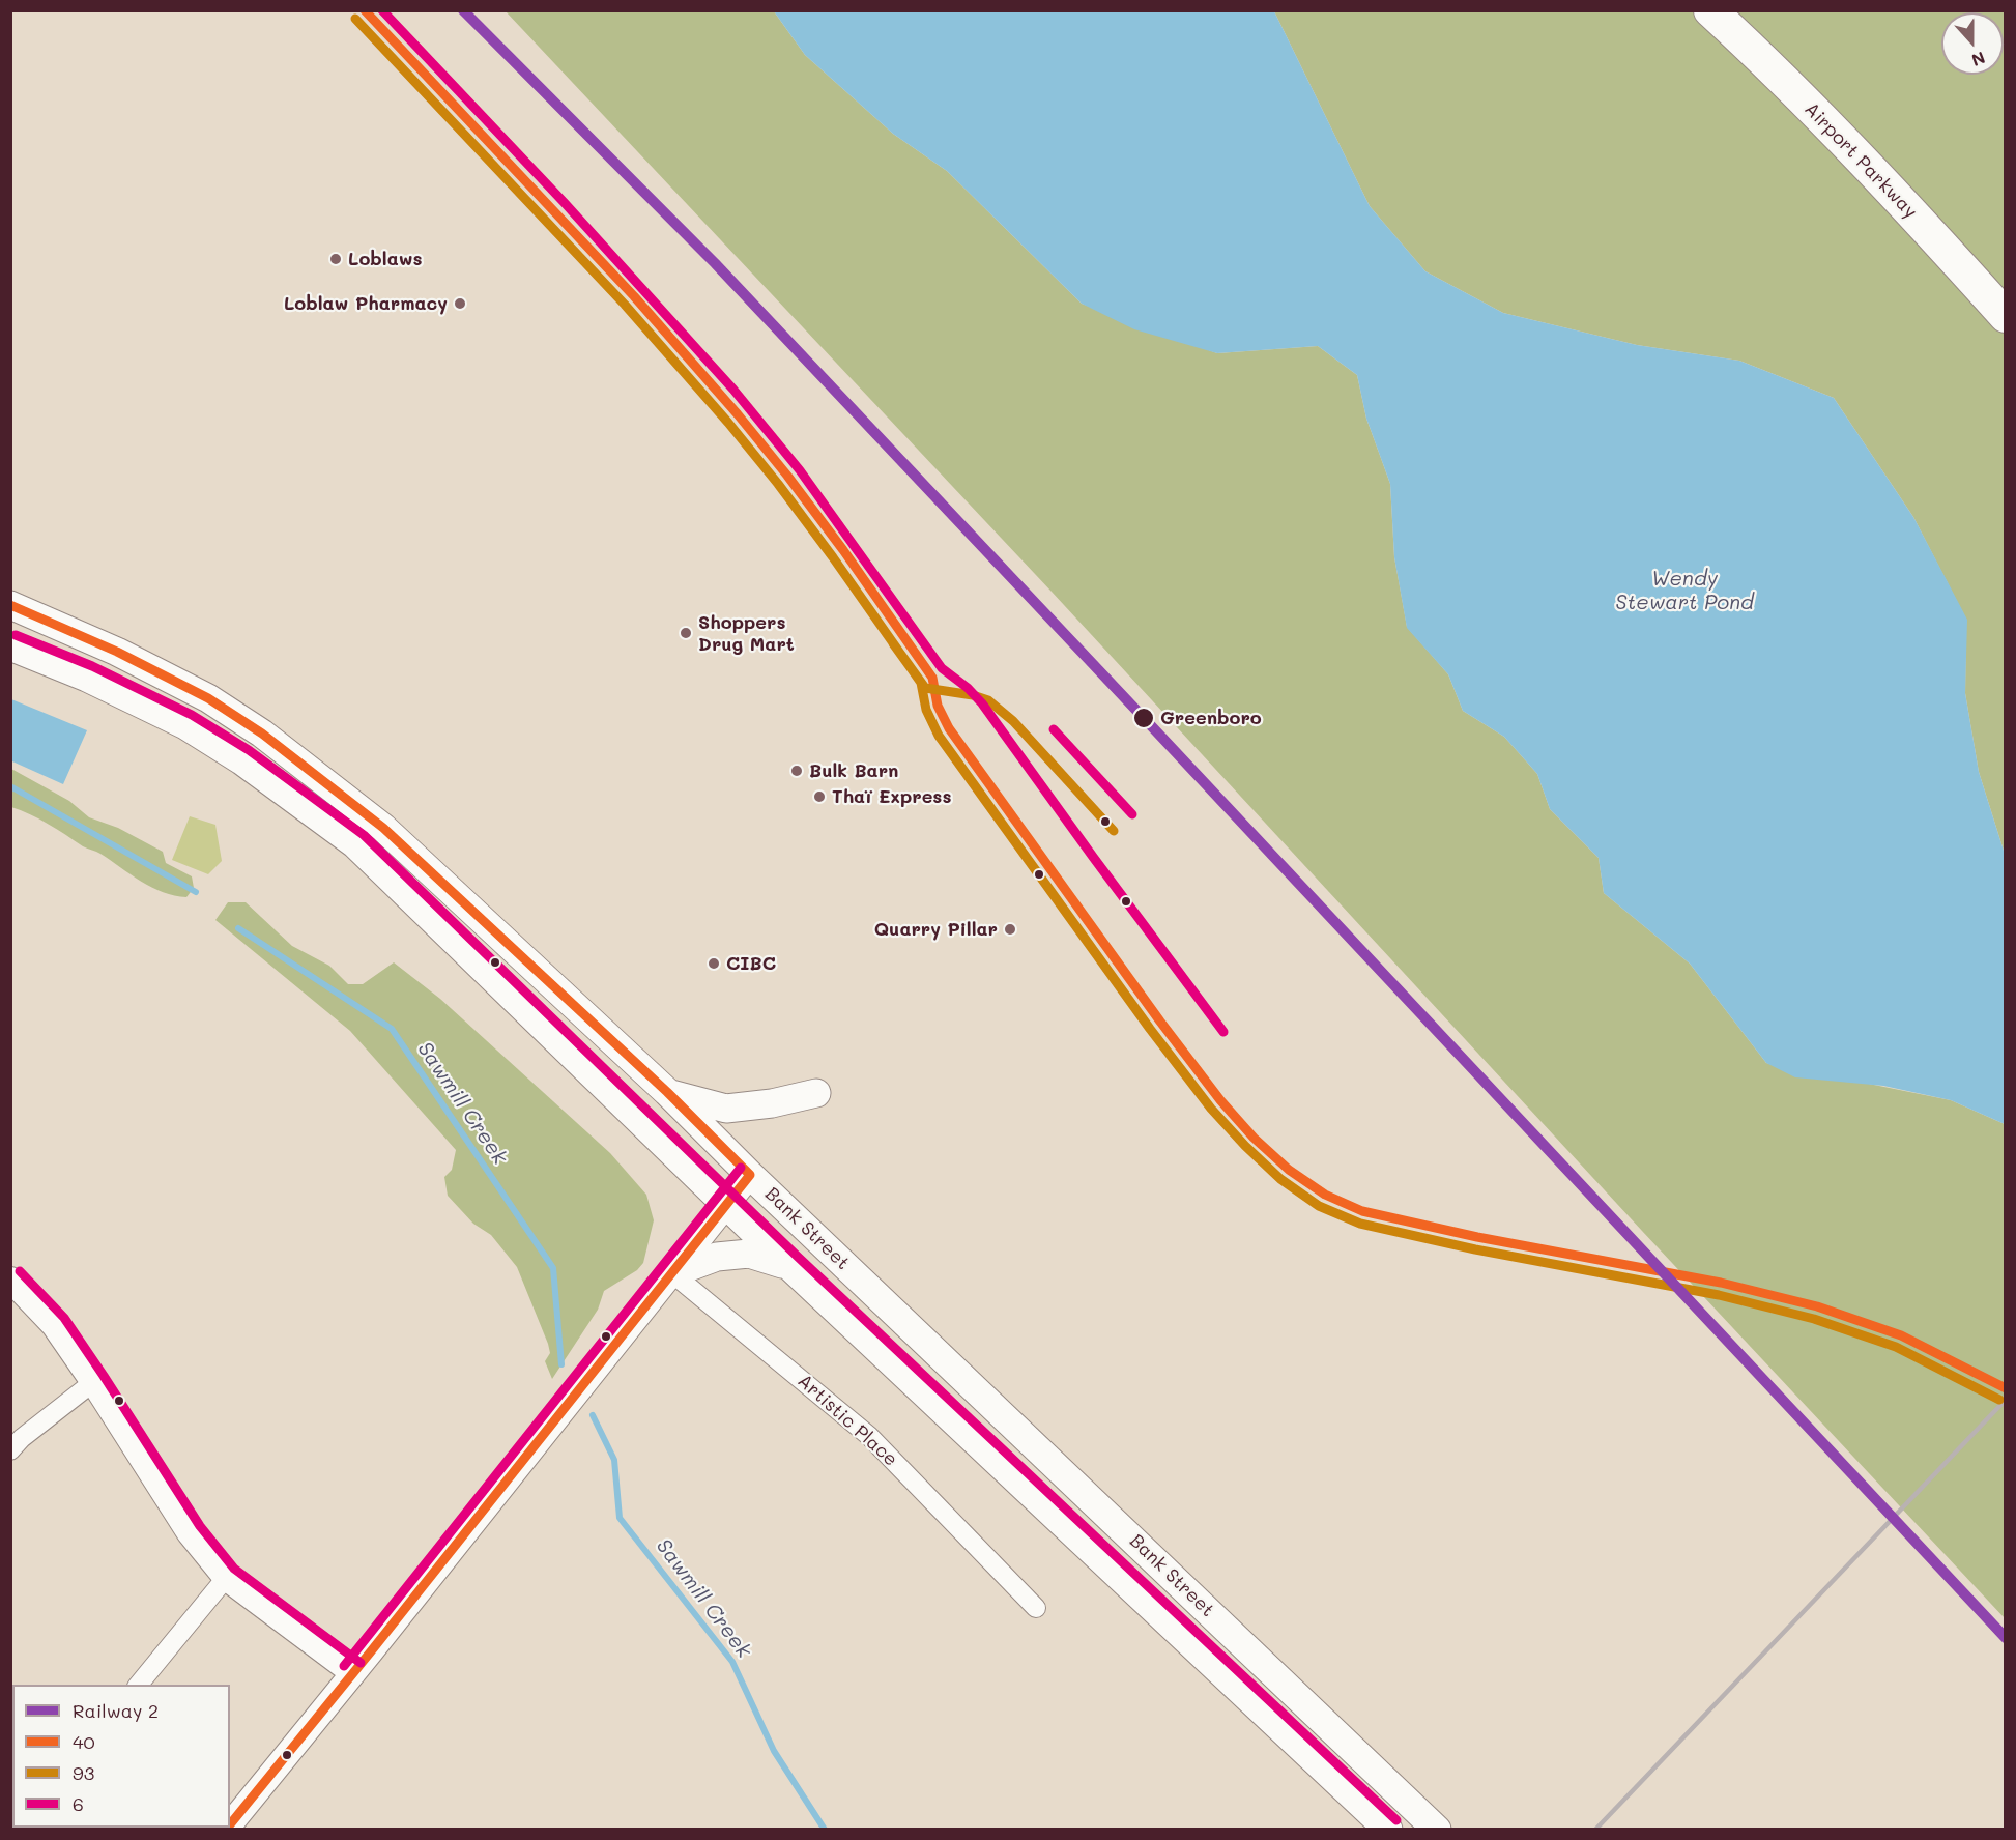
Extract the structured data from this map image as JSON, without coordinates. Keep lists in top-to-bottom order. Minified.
{"streets":{"highway":["Airport Parkway"],"main road":["Bank Street"],"street":["Artistic Place"]},"water":["Wendy Stewart Pond","Sawmill Creek"],"places":["Loblaws","Loblaw Pharmacy","Shoppers Drug Mart","Greenboro","Bulk Barn","Thaï Express","Quarry Pillar","CIBC"],"lines":["rail line 2","transit line 40","transit line 6","transit line 93"],"legend":["Railway 2","40","93","6"],"north":"bottom"}
